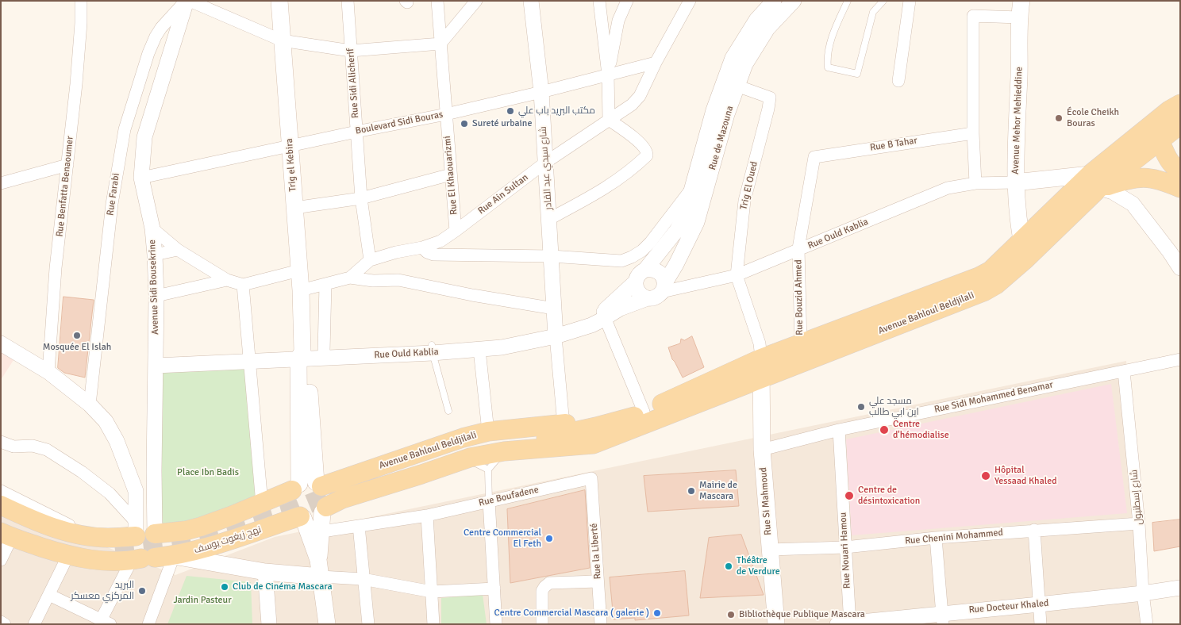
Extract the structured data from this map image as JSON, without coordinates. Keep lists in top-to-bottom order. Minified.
{"streets":{"main road":["Avenue Mehor Mehieddine","Trig el Kebira","Avenue Bahloul Beldjilali","Rue Si Mahmoud","نهج زيغوت يوسف"],"street":["Rue Sidi Alicherif","Boulevard Sidi Bouras","Rue de Mazouna","Rue B Tahar","شارع سيدي عبد القادر","Rue El Khaouarizmi","Trig El Oued","Rue Benfatta Benaoumer","Rue Farabi","Rue Ain Sultan","Rue Ould Kablia","Avenue Sidi Bousekrine","Rue Bouzid Ahmed","Rue Sidi Mohammed Benamar","Rue Boufadene","شارع إسطنبول","Rue Chenini Mohammed","Rue Nouari Hamou","Rue la Liberté","Rue Docteur Khaled"]},"crossings":[["Rue Sidi Alicherif","Boulevard Sidi Bouras"],["Rue Sidi Alicherif","Rue Ain Sultan"],["Avenue Mehor Mehieddine","Rue Ould Kablia"],["Avenue Mehor Mehieddine","Avenue Bahloul Beldjilali"],["Boulevard Sidi Bouras","Trig el Kebira"],["Boulevard Sidi Bouras","شارع سيدي عبد القادر"],["Boulevard Sidi Bouras","Rue El Khaouarizmi"],["Boulevard Sidi Bouras","Rue Ain Sultan"],["Boulevard Sidi Bouras","Avenue Sidi Bousekrine"],["Rue de Mazouna","Trig El Oued"],["Rue de Mazouna","Rue Ould Kablia"],["Rue B Tahar","Rue Bouzid Ahmed"],["Trig el Kebira","Rue Ain Sultan"],["Trig el Kebira","Rue Ould Kablia"],["شارع سيدي عبد القادر","Rue Ain Sultan"],["شارع سيدي عبد القادر","Rue Ould Kablia"],["Rue El Khaouarizmi","Rue Ain Sultan"],["Trig El Oued","Rue Ould Kablia"],["Rue Farabi","Avenue Sidi Bousekrine"],["Rue Ould Kablia","Avenue Sidi Bousekrine"],["Rue Ould Kablia","Rue Bouzid Ahmed"],["Rue Bouzid Ahmed","Avenue Bahloul Beldjilali"],["Avenue Bahloul Beldjilali","Rue Si Mahmoud"],["Avenue Bahloul Beldjilali","نهج زيغوت يوسف"],["Rue Sidi Mohammed Benamar","شارع إسطنبول"],["Rue Sidi Mohammed Benamar","Rue Si Mahmoud"],["Rue Sidi Mohammed Benamar","Rue Nouari Hamou"],["Rue Boufadene","Rue la Liberté"],["شارع إسطنبول","Rue Chenini Mohammed"],["شارع إسطنبول","Rue Docteur Khaled"],["Rue Si Mahmoud","Rue Chenini Mohammed"],["Rue Chenini Mohammed","Rue Nouari Hamou"],["Rue Nouari Hamou","Rue Docteur Khaled"]],"parks":["Place Ibn Badis","Jardin Pasteur"],"places":["مكتب البريد باب علي","École Cheikh Bouras","Sureté urbaine","Mosquée El Islah","مسجد علي اين ابي طالب","Centre d'hémodialise","Hôpital Yessaad Khaled","Mairie de Mascara","Centre de désintoxication","Centre Commercial El Feth","Théâtre de Verdure","Club de Cinéma Mascara","البريد المركزي معسكر","Centre Commercial Mascara ( galerie )","Bibliothèque Publique Mascara"]}
